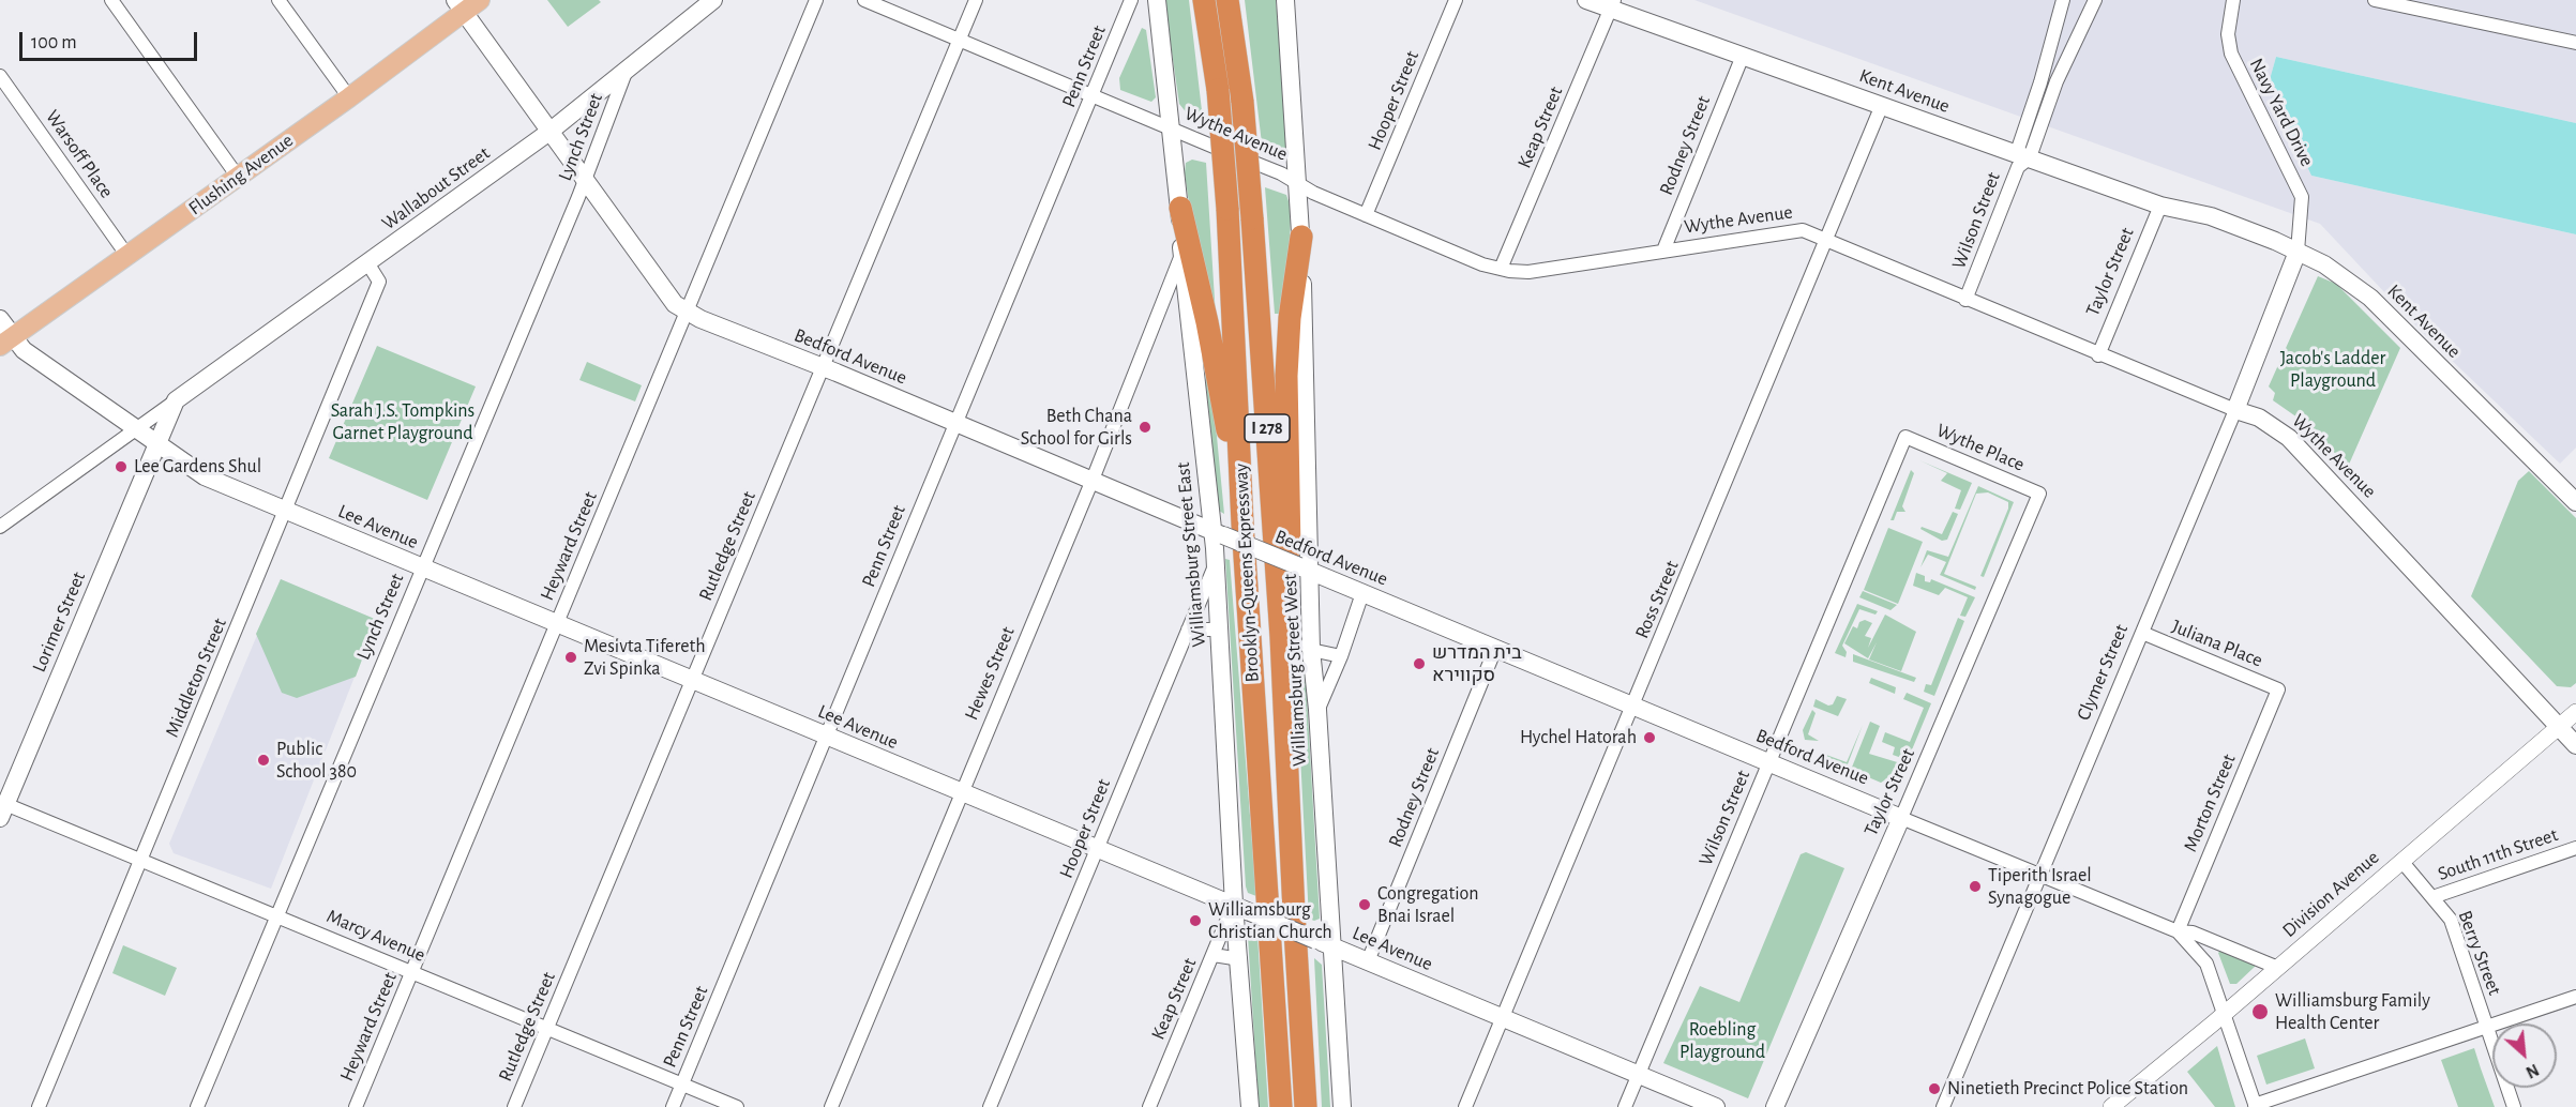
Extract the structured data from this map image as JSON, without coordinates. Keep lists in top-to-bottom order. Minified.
{"streets":{"highway":["I 278","Brooklyn-Queens Expressway"],"main road":["Kent Avenue","Wythe Avenue","Flushing Avenue","Wallabout Street","Taylor Street","Bedford Avenue","Lee Avenue","Williamsburg Street East","Lorimer Street","Williamsburg Street West","Clymer Street"],"street":["Penn Street","Hooper Street","Navy Yard Drive","Keap Street","Lynch Street","Rodney Street","Warsoff Place","Wilson Street","Wythe Place","Heyward Street","Rutledge Street","Ross Street","Juliana Place","Hewes Street","Middleton Street","Morton Street","South 11th Street","Division Avenue","Marcy Avenue","Berry Street"]},"crossings":[["Penn Street","Wythe Avenue"],["Penn Street","Bedford Avenue"],["Penn Street","Lee Avenue"],["Penn Street","Marcy Avenue"],["Kent Avenue","Navy Yard Drive"],["Kent Avenue","Keap Street"],["Kent Avenue","Rodney Street"],["Kent Avenue","Wilson Street"],["Kent Avenue","Taylor Street"],["Kent Avenue","Ross Street"],["Kent Avenue","Clymer Street"],["Hooper Street","Wythe Avenue"],["Hooper Street","Lee Avenue"],["Hooper Street","Williamsburg Street East"],["Navy Yard Drive","Clymer Street"],["Keap Street","Wythe Avenue"],["Keap Street","Lee Avenue"],["Keap Street","Williamsburg Street East"],["Wythe Avenue","Rodney Street"],["Wythe Avenue","Wilson Street"],["Wythe Avenue","Taylor Street"],["Wythe Avenue","Rutledge Street"],["Wythe Avenue","Williamsburg Street East"],["Wythe Avenue","Ross Street"],["Wythe Avenue","Williamsburg Street West"],["Wythe Avenue","Clymer Street"],["Wythe Avenue","Division Avenue"],["Lynch Street","Wallabout Street"],["Lynch Street","Bedford Avenue"],["Lynch Street","Lee Avenue"],["Lynch Street","Marcy Avenue"],["Rodney Street","Bedford Avenue"],["Rodney Street","Lee Avenue"],["Warsoff Place","Flushing Avenue"],["Flushing Avenue","Bedford Avenue"],["Flushing Avenue","Lee Avenue"],["Wallabout Street","Bedford Avenue"],["Wallabout Street","Lee Avenue"],["Wallabout Street","Lorimer Street"],["Wallabout Street","Middleton Street"],["Wilson Street","Bedford Avenue"],["Wilson Street","Wythe Place"],["Wilson Street","Lee Avenue"],["Taylor Street","Bedford Avenue"],["Taylor Street","Wythe Place"],["Bedford Avenue","Heyward Street"],["Bedford Avenue","Rutledge Street"],["Bedford Avenue","Williamsburg Street East"],["Bedford Avenue","Ross Street"],["Bedford Avenue","Williamsburg Street West"],["Bedford Avenue","Clymer Street"],["Bedford Avenue","Hewes Street"],["Bedford Avenue","Morton Street"],["Bedford Avenue","Division Avenue"],["Lee Avenue","Heyward Street"],["Lee Avenue","Rutledge Street"],["Lee Avenue","Williamsburg Street East"],["Lee Avenue","Ross Street"],["Lee Avenue","Lorimer Street"],["Lee Avenue","Williamsburg Street West"],["Lee Avenue","Hewes Street"],["Lee Avenue","Middleton Street"],["Heyward Street","Marcy Avenue"],["Rutledge Street","Marcy Avenue"],["Williamsburg Street East","Hewes Street"],["Lorimer Street","Marcy Avenue"],["Juliana Place","Clymer Street"],["Juliana Place","Morton Street"],["Middleton Street","Marcy Avenue"],["South 11th Street","Berry Street"],["Division Avenue","Berry Street"]],"parks":["Jacob's Ladder Playground","Sarah J.S. Tompkins Garnet Playground","Roebling Playground"],"places":["Beth Chana School for Girls","Lee Gardens Shul","Mesivta Tifereth Zvi Spinka","בית המדרש סקווירא","Hychel Hatorah","Public School 380","Tiperith Israel Synagogue","Congregation Bnai Israel","Williamsburg Christian Church","Williamsburg Family Health Center","Ninetieth Precinct Police Station"],"scale_bar":"100 m","north":"bottom right"}
